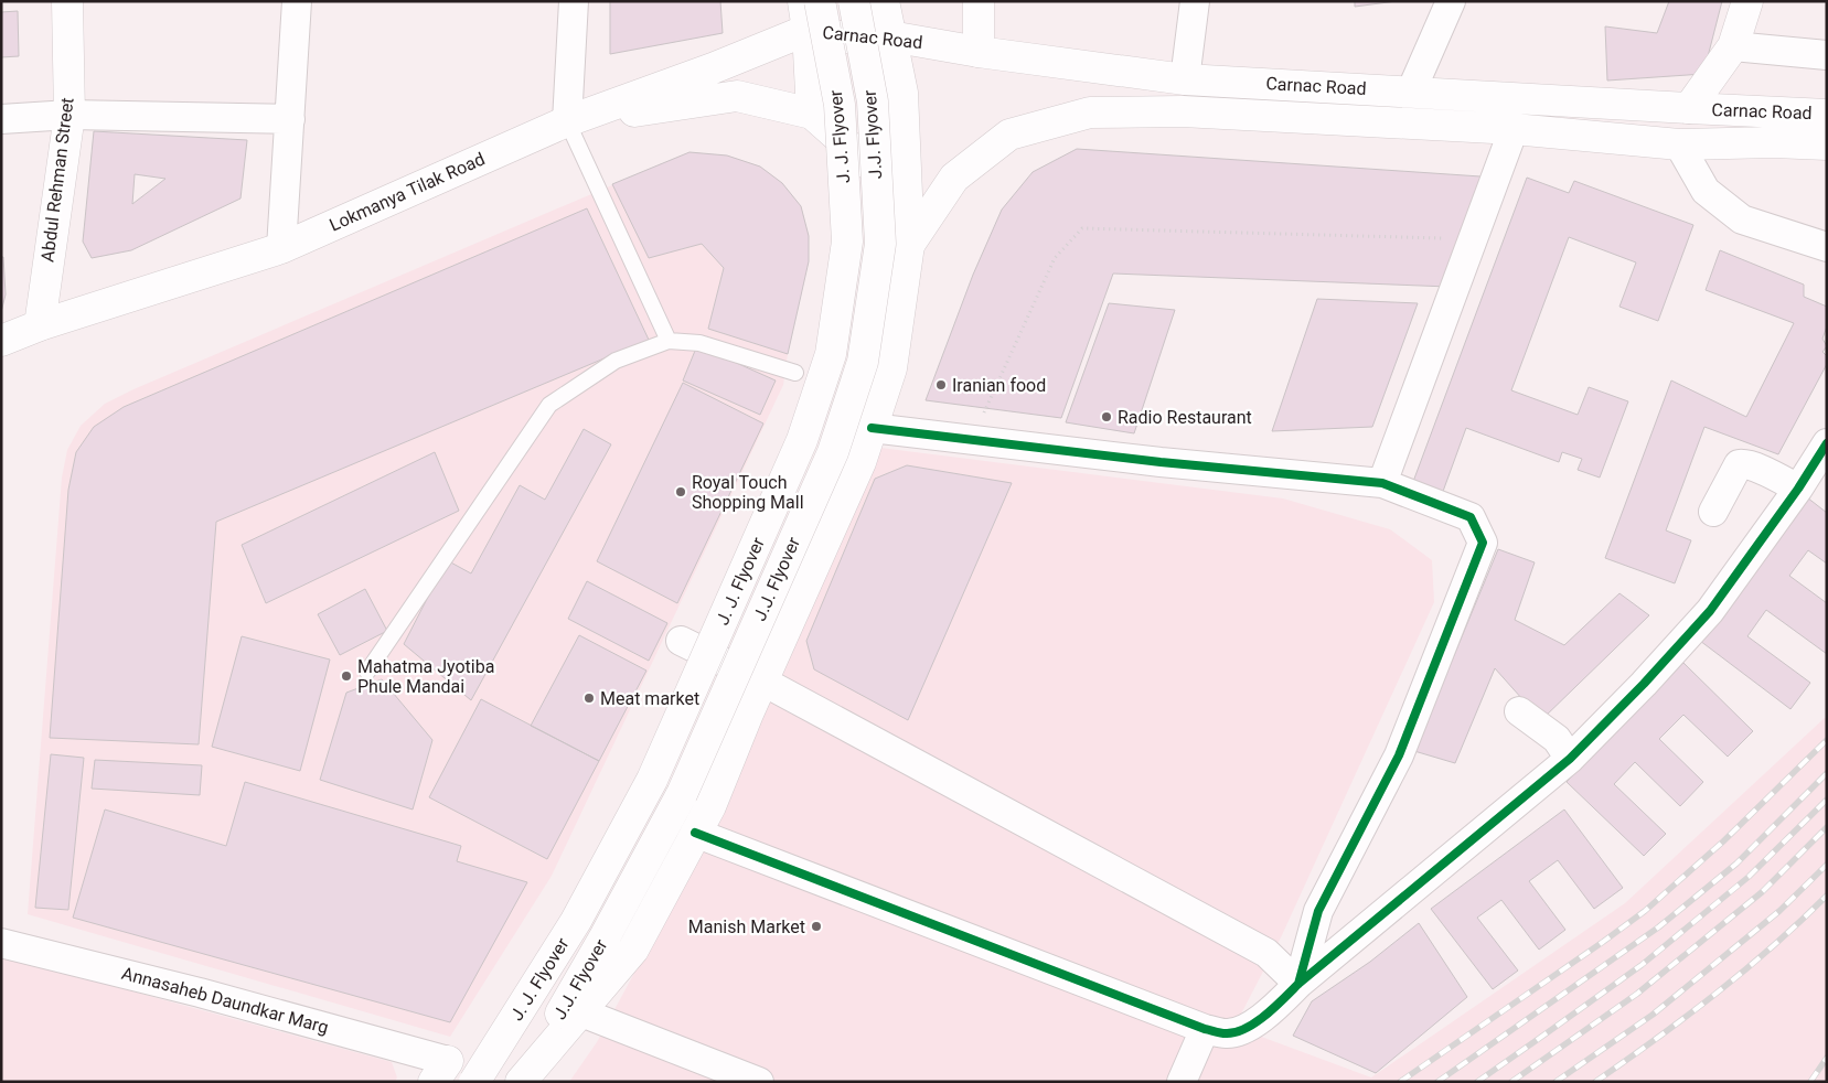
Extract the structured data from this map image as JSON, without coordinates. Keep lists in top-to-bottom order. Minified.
{"streets":{"main road":["Carnac Road","J.J. Flyover","J. J. Flyover","Abdul Rehman Street","Lokmanya Tilak Road"],"street":["Annasaheb Daundkar Marg"]},"crossings":[["Carnac Road","Lokmanya Tilak Road"],["Abdul Rehman Street","Lokmanya Tilak Road"]],"places":["Iranian food","Radio Restaurant","Royal Touch Shopping Mall","Mahatma Jyotiba Phule Mandai","Meat market","Manish Market"]}
